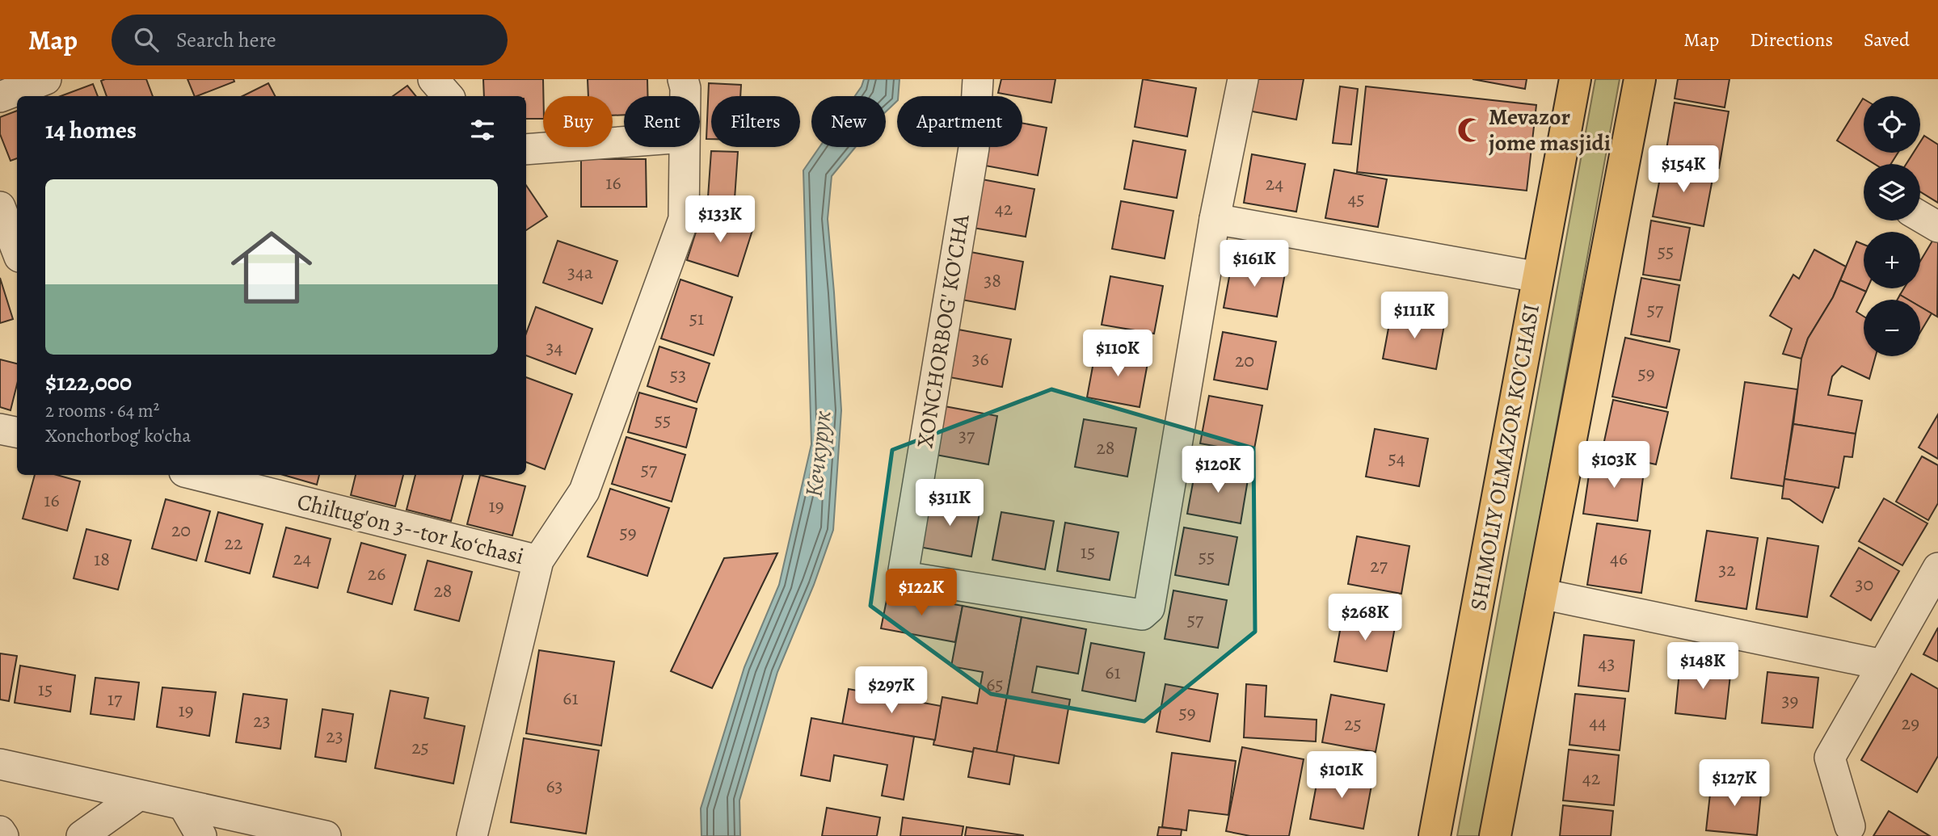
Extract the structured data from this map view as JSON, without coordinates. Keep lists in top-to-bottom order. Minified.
{"streets":{"main road":["SHIMOLIY OLMAZOR KO'CHASI"],"street":["XONCHORBOG' KO'CHA","Chiltug'on 3--tor koʻchasi"]},"water":["Кечкурук"],"places":{"mosque":["Mevazor jome masjidi"]},"house_numbers":["16","24","45","42","55","34a","38","57","51","34","36","20","59","53","55","37","28","54","57","16","19","20","59","22","15","55","24","46","18","27","32","26","30","28","57","43","61","65","15","61","17","39","19","59","23","44","29","25","23","25","42","63"],"page":{"header":"Map","search":"Search here","nav":["Map","Directions","Saved"],"map_buttons":["+","−"],"chip":["Buy","Rent","Filters","New","Apartment"],"heading":"14 homes","price":["$154K","$133K","$161K","$111K","$110K","$103K","$120K","$311K","$122K","$268K","$148K","$297K","$101K","$127K"],"list":[{"name":"$122,000","note":"2 rooms · 64 m² · Xonchorbog' ko'cha"}]}}
